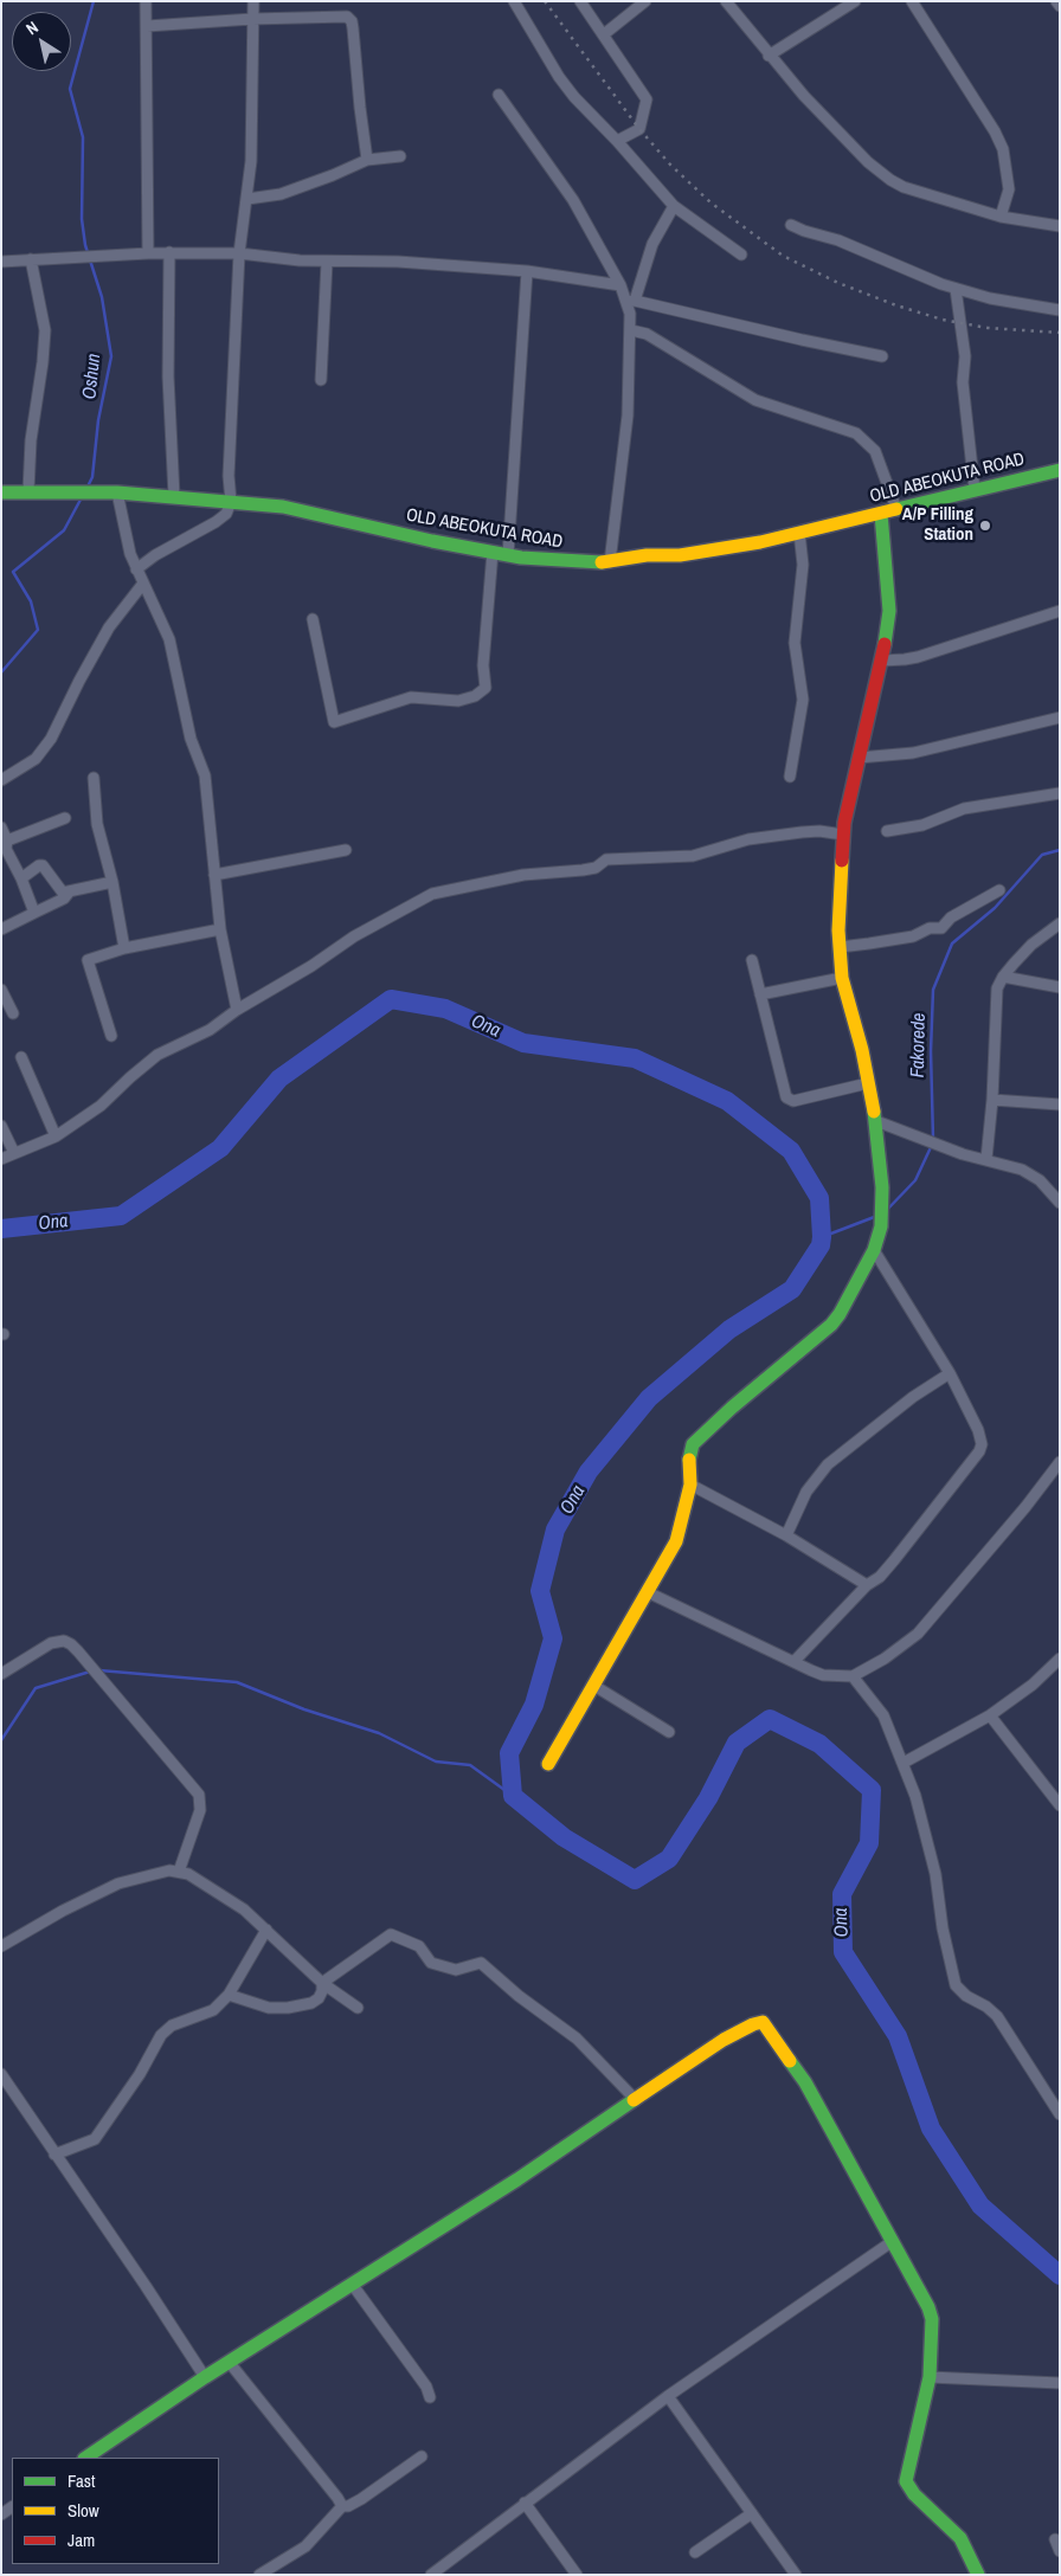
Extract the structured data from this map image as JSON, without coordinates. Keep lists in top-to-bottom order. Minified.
{"streets":{"main road":["OLD ABEOKUTA ROAD"]},"water":["Oshun","Ona","Fakorede"],"places":["A/P Filling Station"],"legend":["Fast","Slow","Jam"],"north":"top left"}
